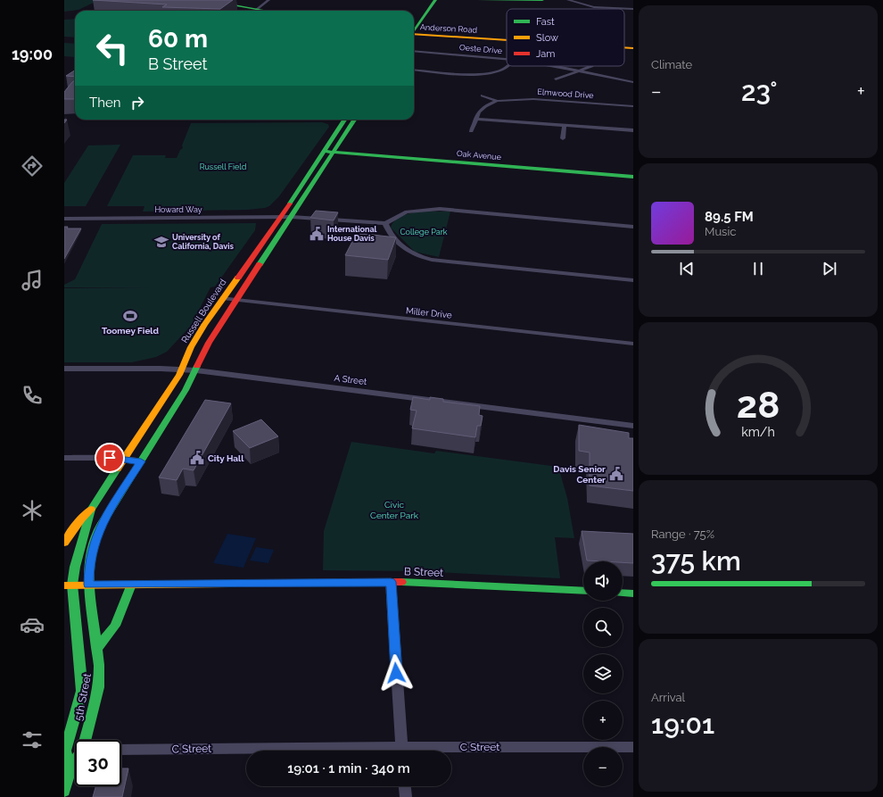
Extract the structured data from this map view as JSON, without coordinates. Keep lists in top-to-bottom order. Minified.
{"streets":{"main road":["Anderson Road","Oak Avenue","Russell Boulevard","B Street","5th Street"],"street":["Oeste Drive","Elmwood Drive","Howard Way","Miller Drive","A Street","C Street"]},"crossings":[["Oak Avenue","Russell Boulevard"],["Howard Way","Russell Boulevard"],["Russell Boulevard","Miller Drive"],["Russell Boulevard","A Street"],["Russell Boulevard","B Street"],["Russell Boulevard","5th Street"],["B Street","5th Street"]],"parks":["Russell Field","College Park","Civic Center Park"],"places":{"public building":["International House Davis","City Hall","Davis Senior Center"],"school or university":["University of California, Davis"],"sports":["Toomey Field"]},"legend":["Fast","Slow","Jam"],"page":{"tabs":"19:00","tile":["Climate",["Range · 75%","375 km"],["Arrival","19:01"]],"turn":["60 m","B Street"],"heat":["−","23°","+"],"then":"Then","song":["89.5 FM","Music"],"map_buttons":["+","−"],"limit":"30","trip":"19:01 · 1 min · 340 m","gauge":["28","km/h"]}}
